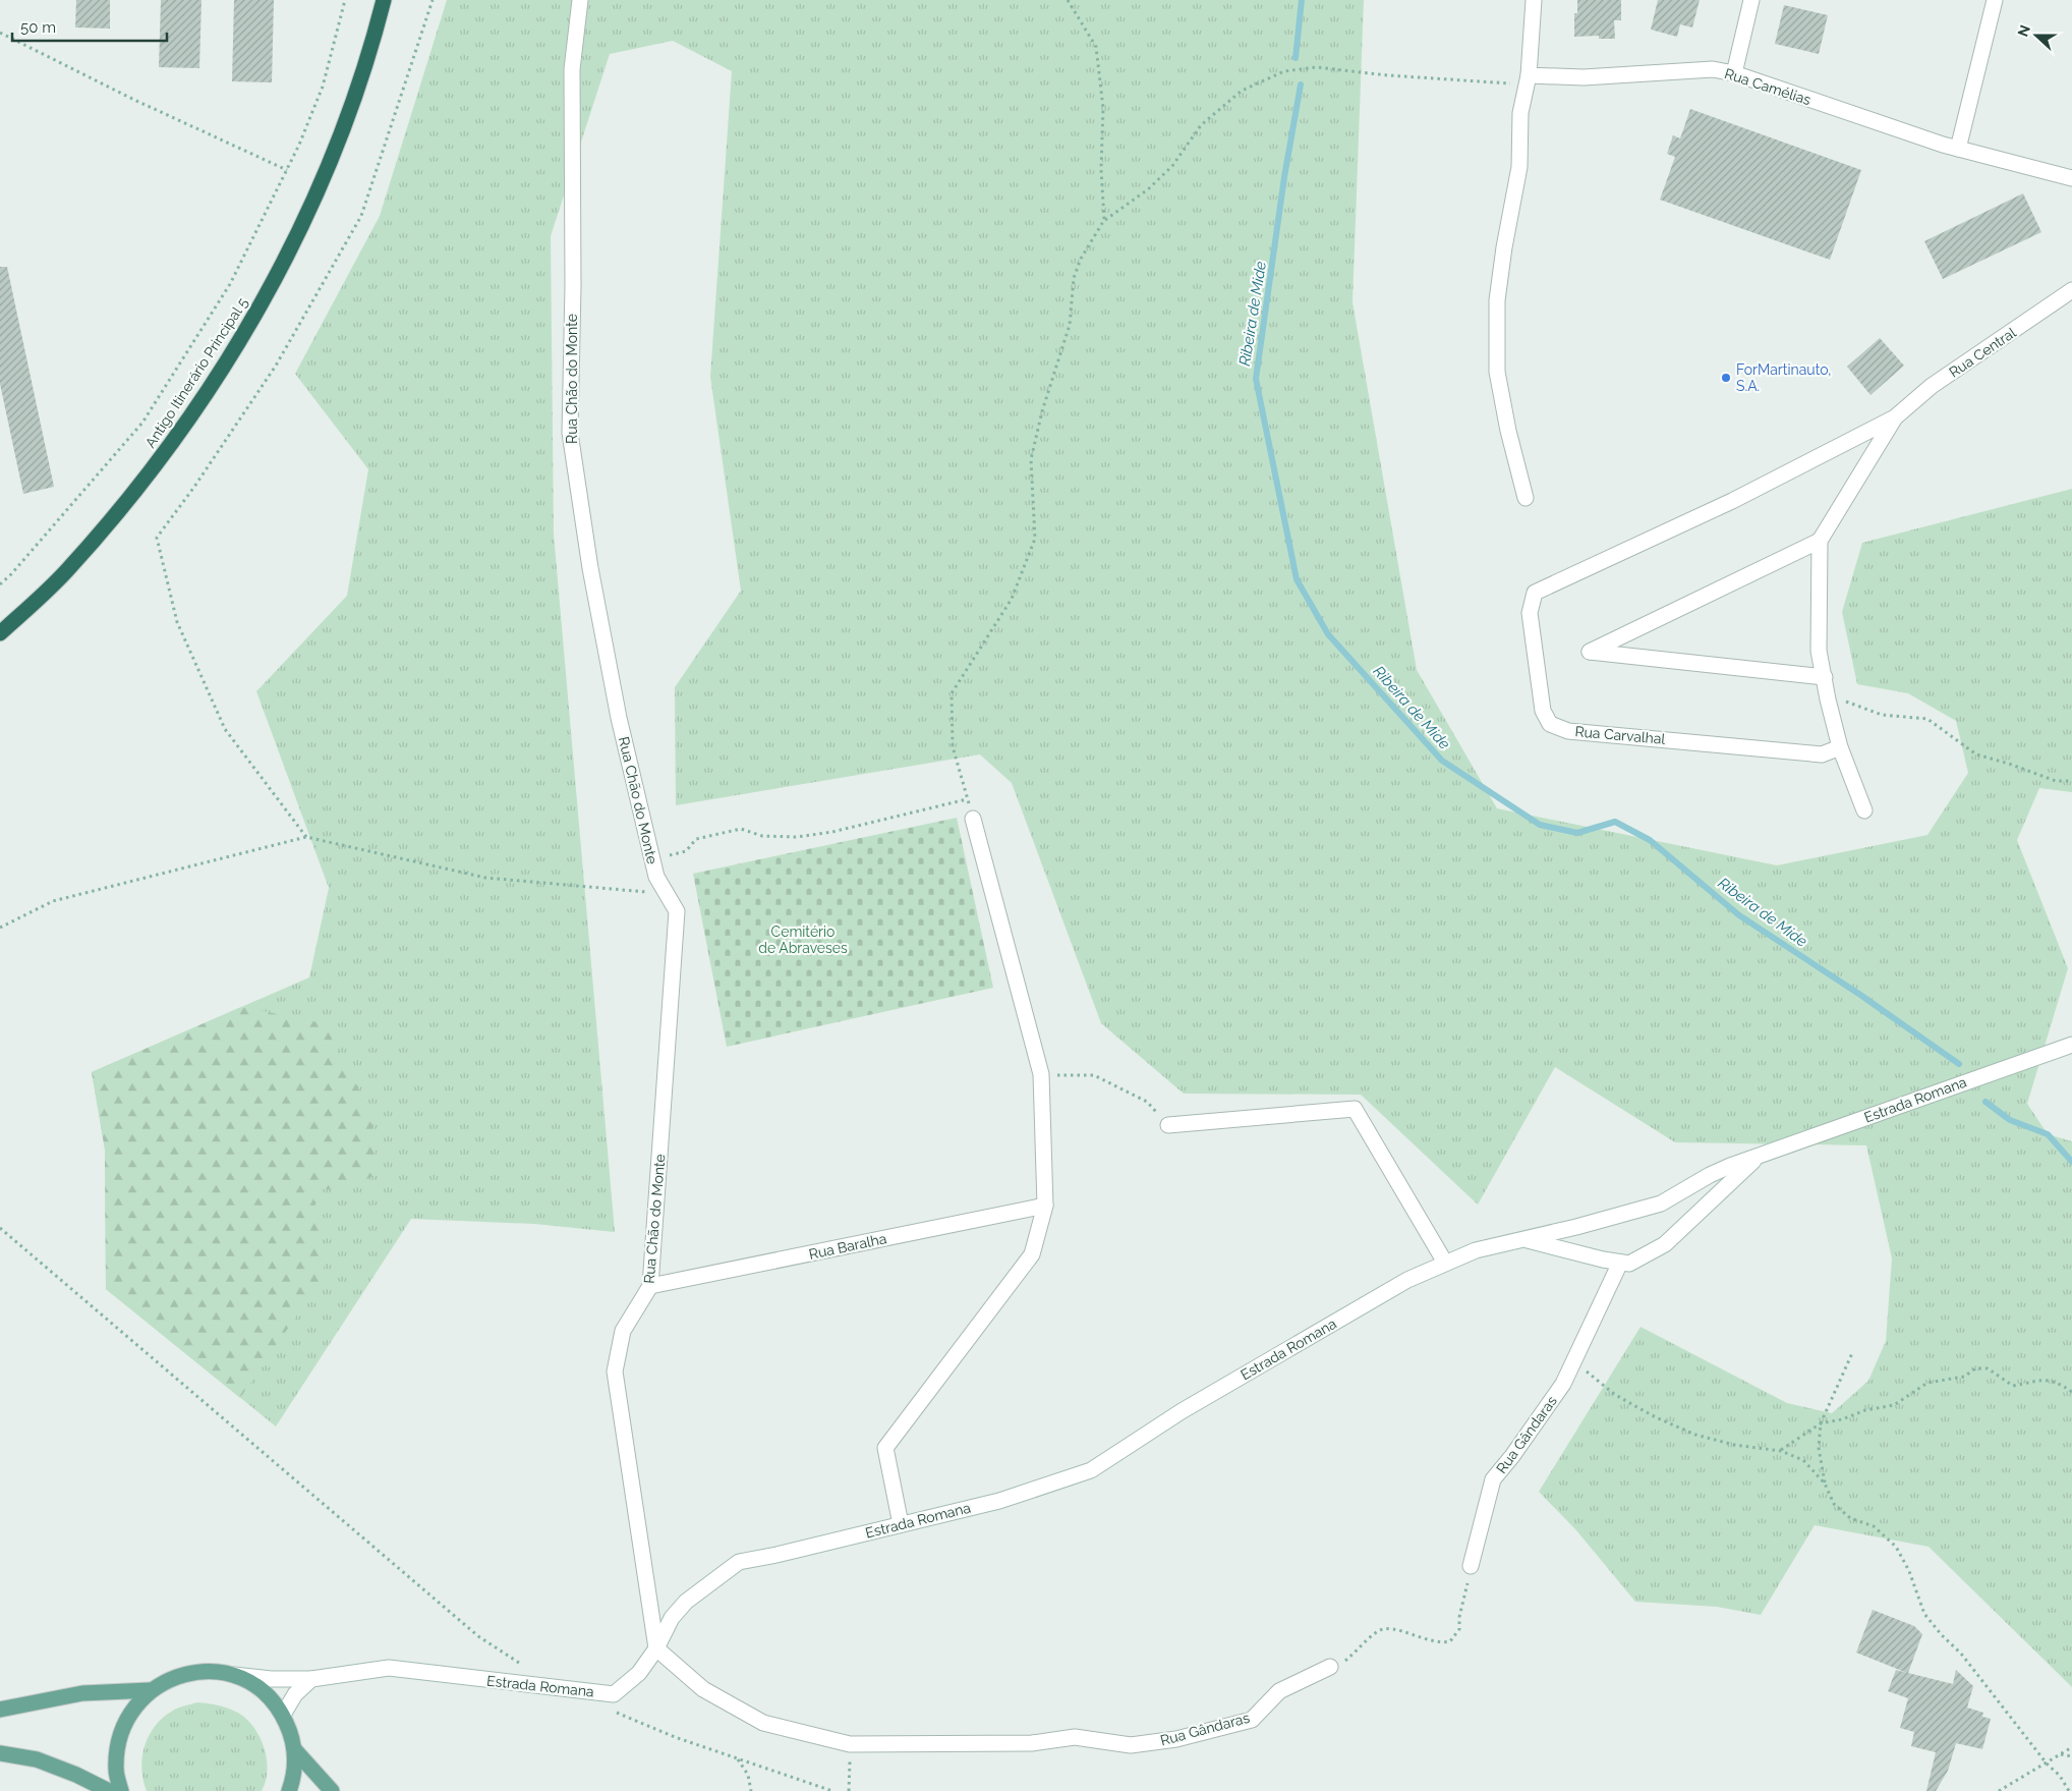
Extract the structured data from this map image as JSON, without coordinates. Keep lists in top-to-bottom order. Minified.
{"streets":{"highway":["Antigo Itinerário Principal 5"],"street":["Rua Camélias","Rua Central","Rua Chão do Monte","Rua Carvalhal","Estrada Romana","Rua Baralha","Rua Gândaras"]},"crossings":[["Rua Central","Rua Carvalhal"],["Rua Chão do Monte","Estrada Romana"],["Rua Chão do Monte","Rua Baralha"],["Rua Chão do Monte","Rua Gândaras"],["Estrada Romana","Rua Gândaras"]],"water":["Ribeira de Mide"],"parks":["Cemitério de Abraveses"],"places":["ForMartinauto, S.A."],"scale_bar":"50 m","north":"left"}
